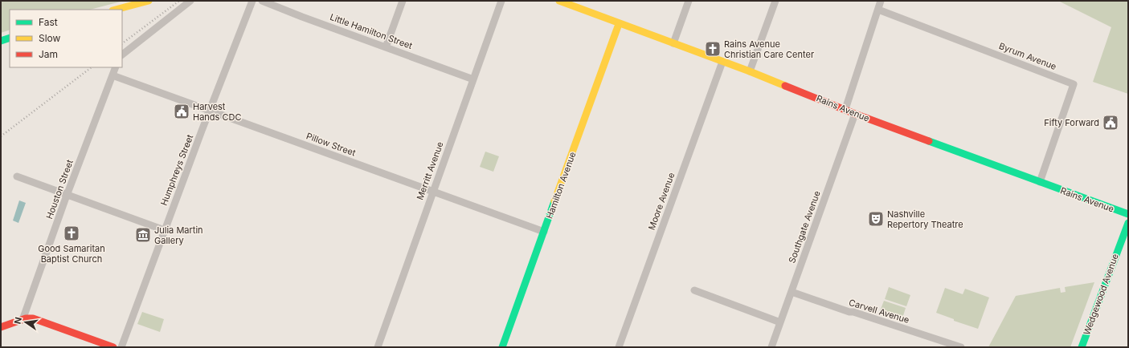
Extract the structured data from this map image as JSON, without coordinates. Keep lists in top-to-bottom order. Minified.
{"streets":{"street":["Little Hamilton Street","Byrum Avenue","Rains Avenue","Pillow Street","Humphreys Street","Merritt Avenue","Hamilton Avenue","Houston Street","Moore Avenue","Southgate Avenue","Wedgewood Avenue","Carvell Avenue"]},"crossings":[["Little Hamilton Street","Merritt Avenue"],["Byrum Avenue","Rains Avenue"],["Rains Avenue","Hamilton Avenue"],["Rains Avenue","Moore Avenue"],["Rains Avenue","Southgate Avenue"],["Pillow Street","Humphreys Street"],["Pillow Street","Merritt Avenue"],["Pillow Street","Hamilton Avenue"],["Pillow Street","Houston Street"],["Southgate Avenue","Carvell Avenue"]],"places":{"church":["Rains Avenue Christian Care Center","Good Samaritan Baptist Church"],"public building":["Harvest Hands CDC","Fifty Forward"],"theatre":["Nashville Repertory Theatre"],"museum":["Julia Martin Gallery"]},"legend":["Fast","Slow","Jam"],"north":"left"}
